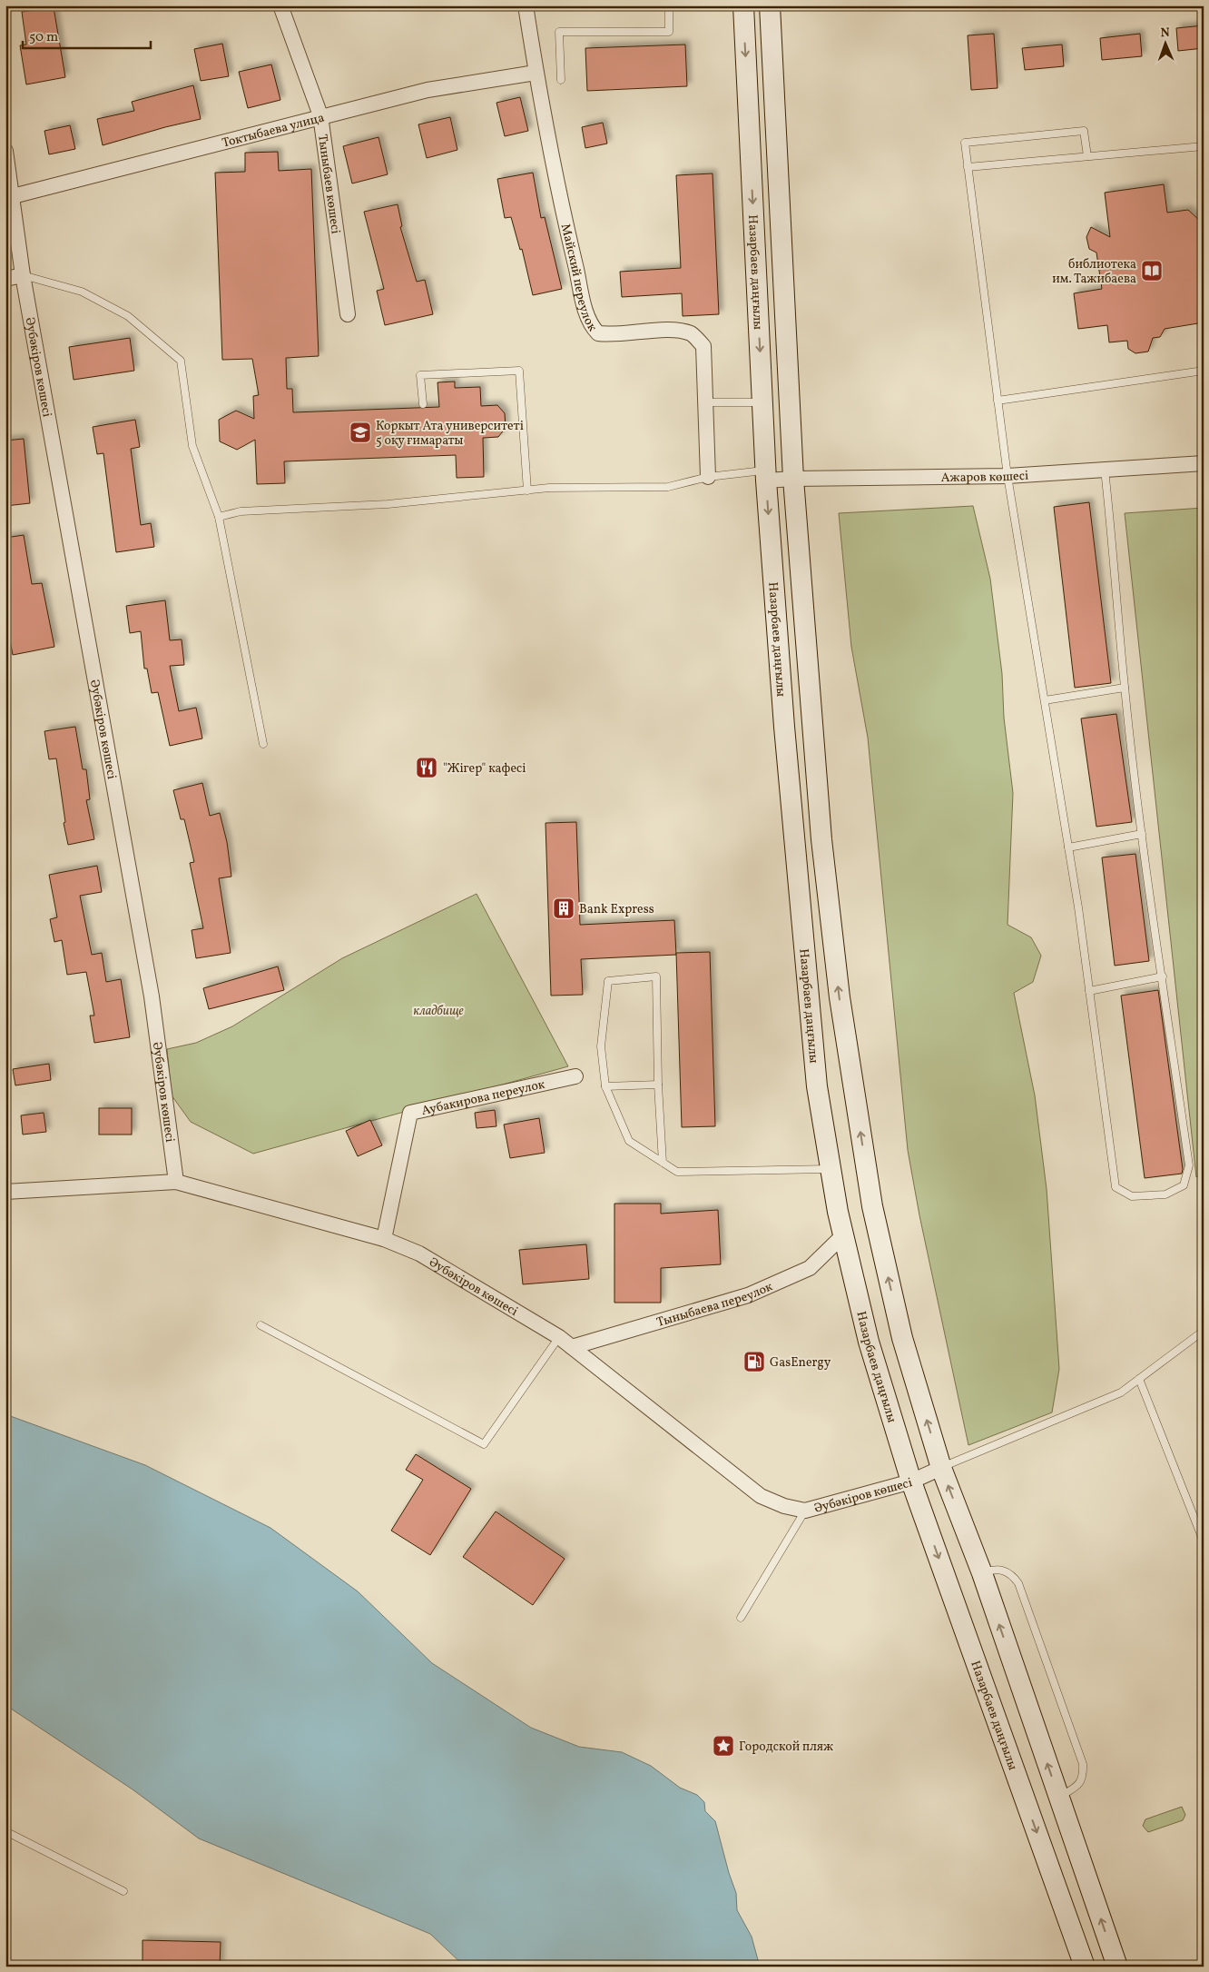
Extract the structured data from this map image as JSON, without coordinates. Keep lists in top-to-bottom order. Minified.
{"streets":{"main road":["Назарбаев даңғылы"],"street":["Токтыбаева улица","Тыныбаев көшесі","Майский переулок","Әубәкіров көшесі","Ажаров көшесі","Аубакирова переулок","Тыныбаева переулок"]},"crossings":[["Токтыбаева улица","Тыныбаев көшесі"],["Токтыбаева улица","Майский переулок"],["Токтыбаева улица","Әубәкіров көшесі"],["Назарбаев даңғылы","Әубәкіров көшесі"],["Назарбаев даңғылы","Ажаров көшесі"],["Назарбаев даңғылы","Тыныбаева переулок"],["Әубәкіров көшесі","Аубакирова переулок"],["Әубәкіров көшесі","Тыныбаева переулок"]],"parks":["кладбище"],"places":{"library":["библиотека им. Тажибаева"],"school or university":["Коркыт Ата университеті 5 оқу ғимараты"],"restaurant":["\"Жігер\" кафесі"],"building":["Bank Express"],"fuel station":["GasEnergy"],"place":["Городской пляж"]},"scale_bar":"50 m","north":"top"}
